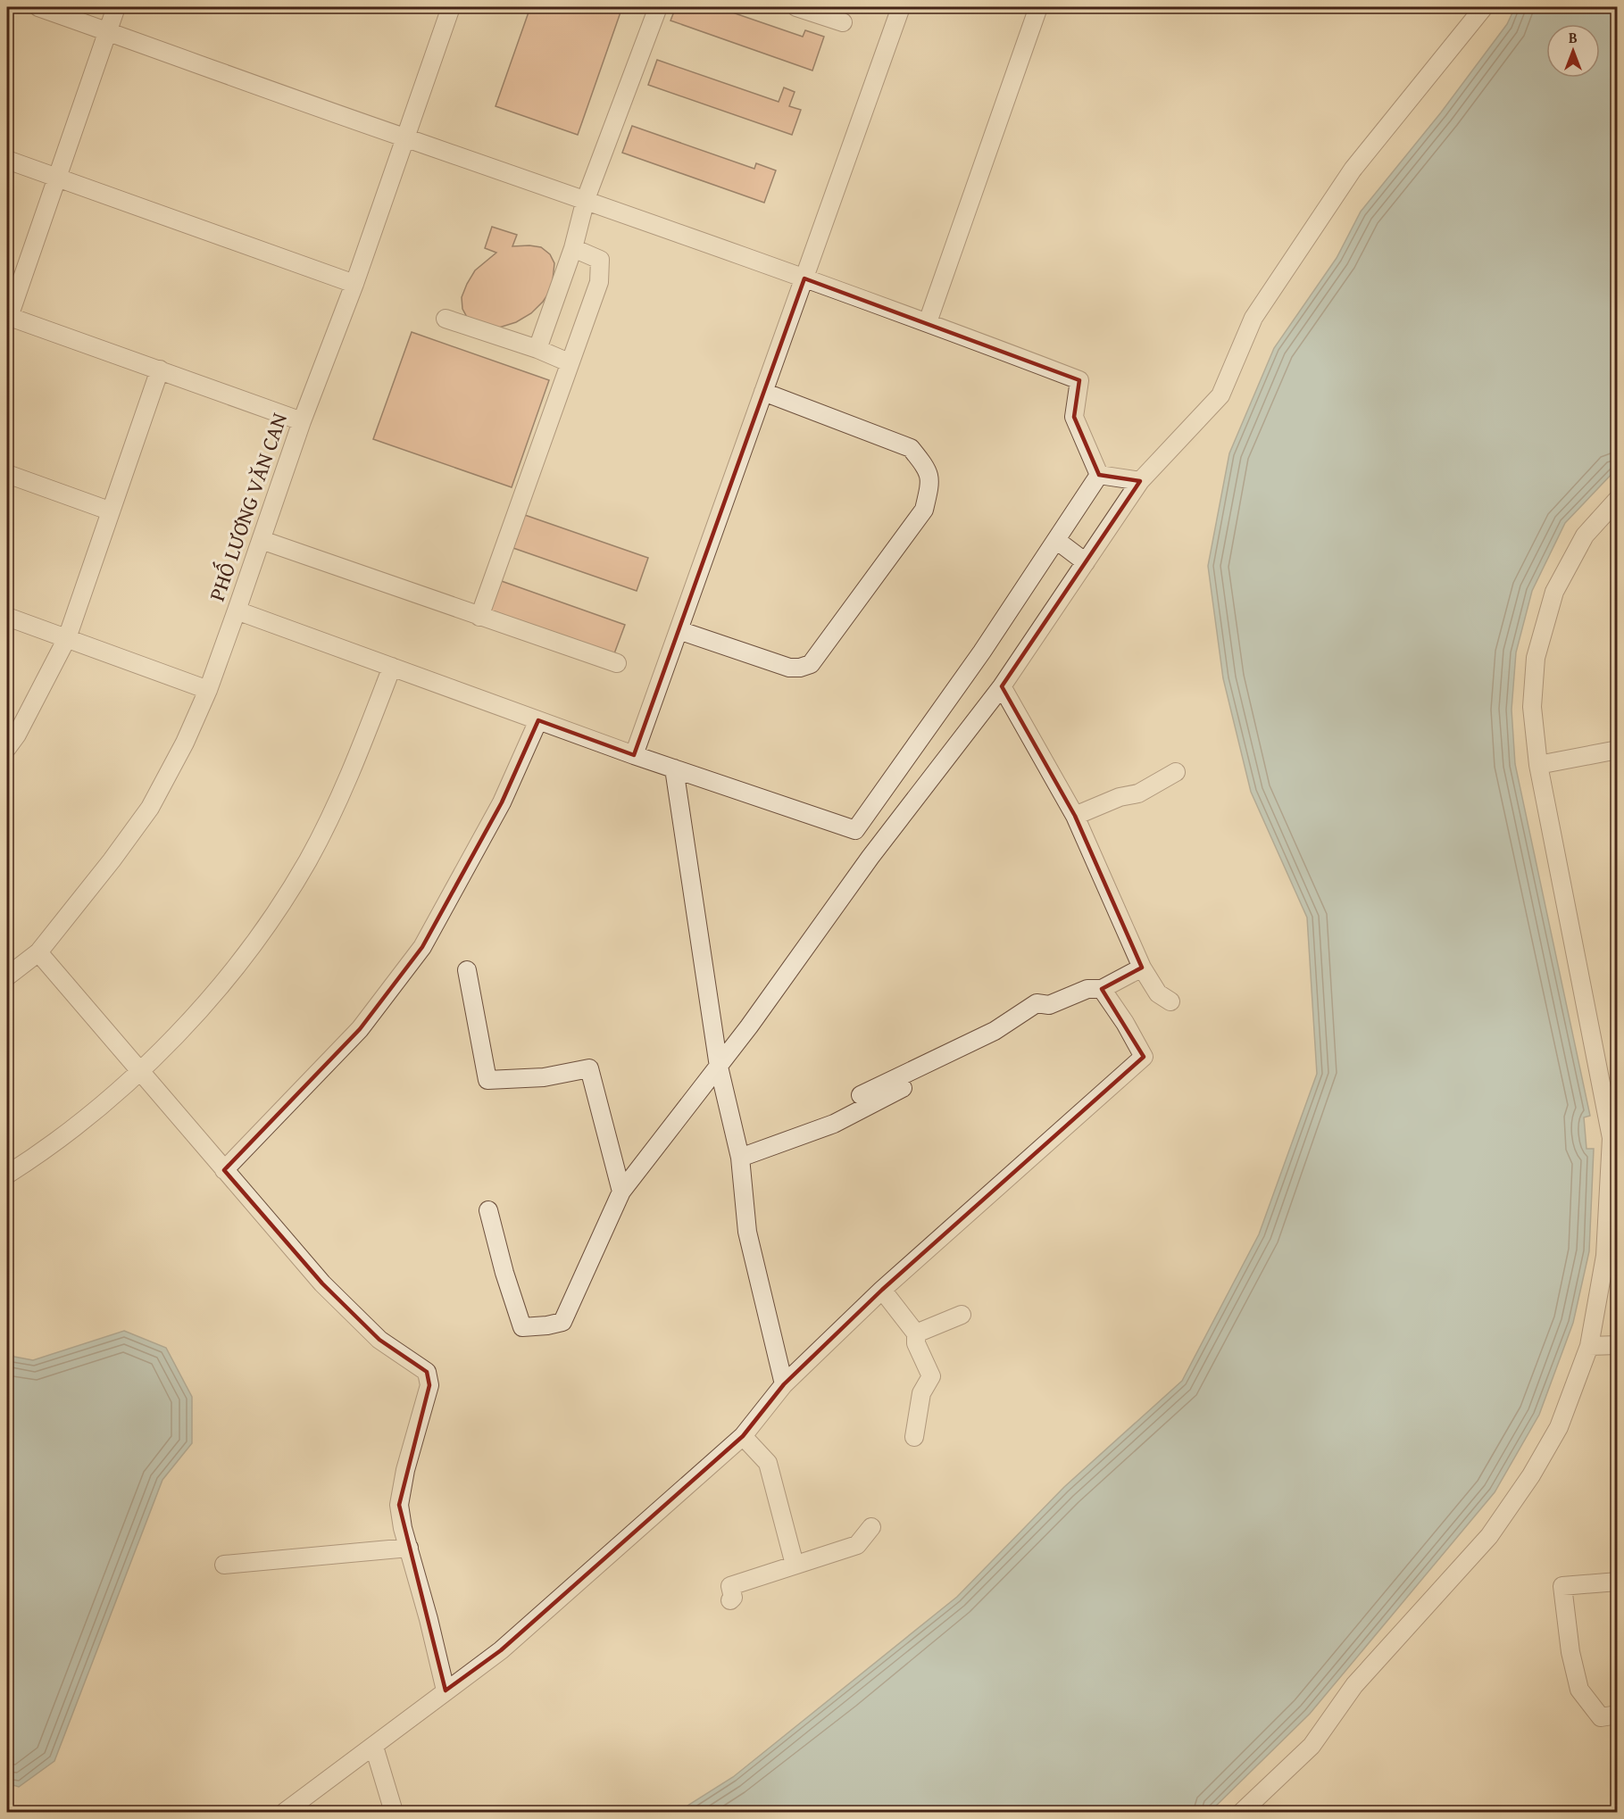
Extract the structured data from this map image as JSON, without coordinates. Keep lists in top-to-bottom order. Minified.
{"streets":{"street":["PHỐ LƯƠNG VĂN CAN"]},"north":"top"}
